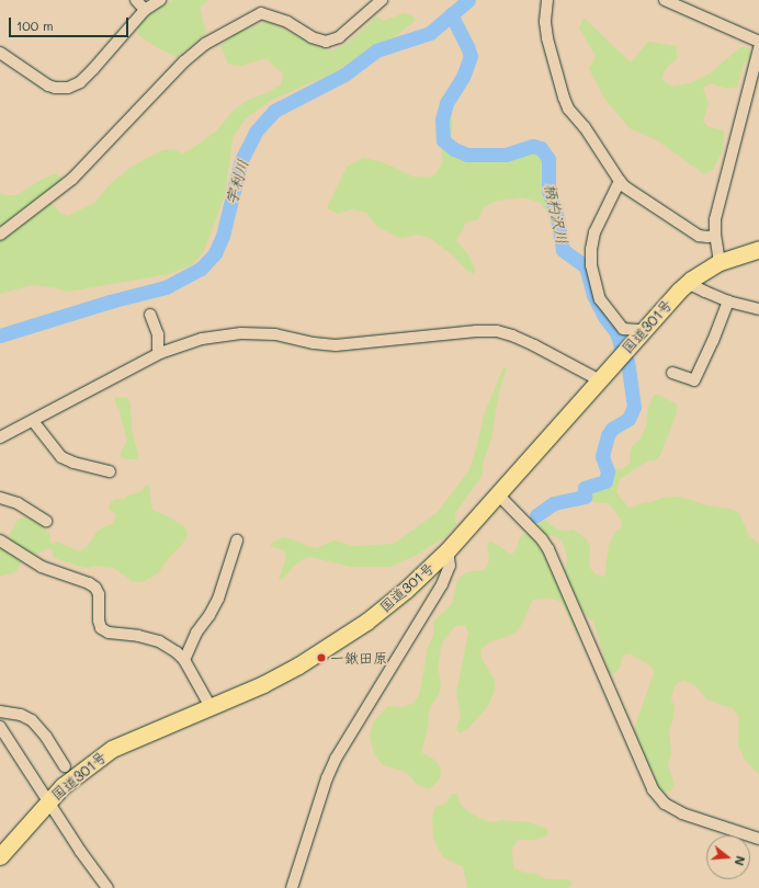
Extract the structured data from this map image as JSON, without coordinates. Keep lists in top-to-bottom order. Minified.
{"streets":{"highway":["国道301号"]},"water":["宇利川","柄杓沢川"],"places":["一鍬田原"],"scale_bar":"100 m","north":"right"}
